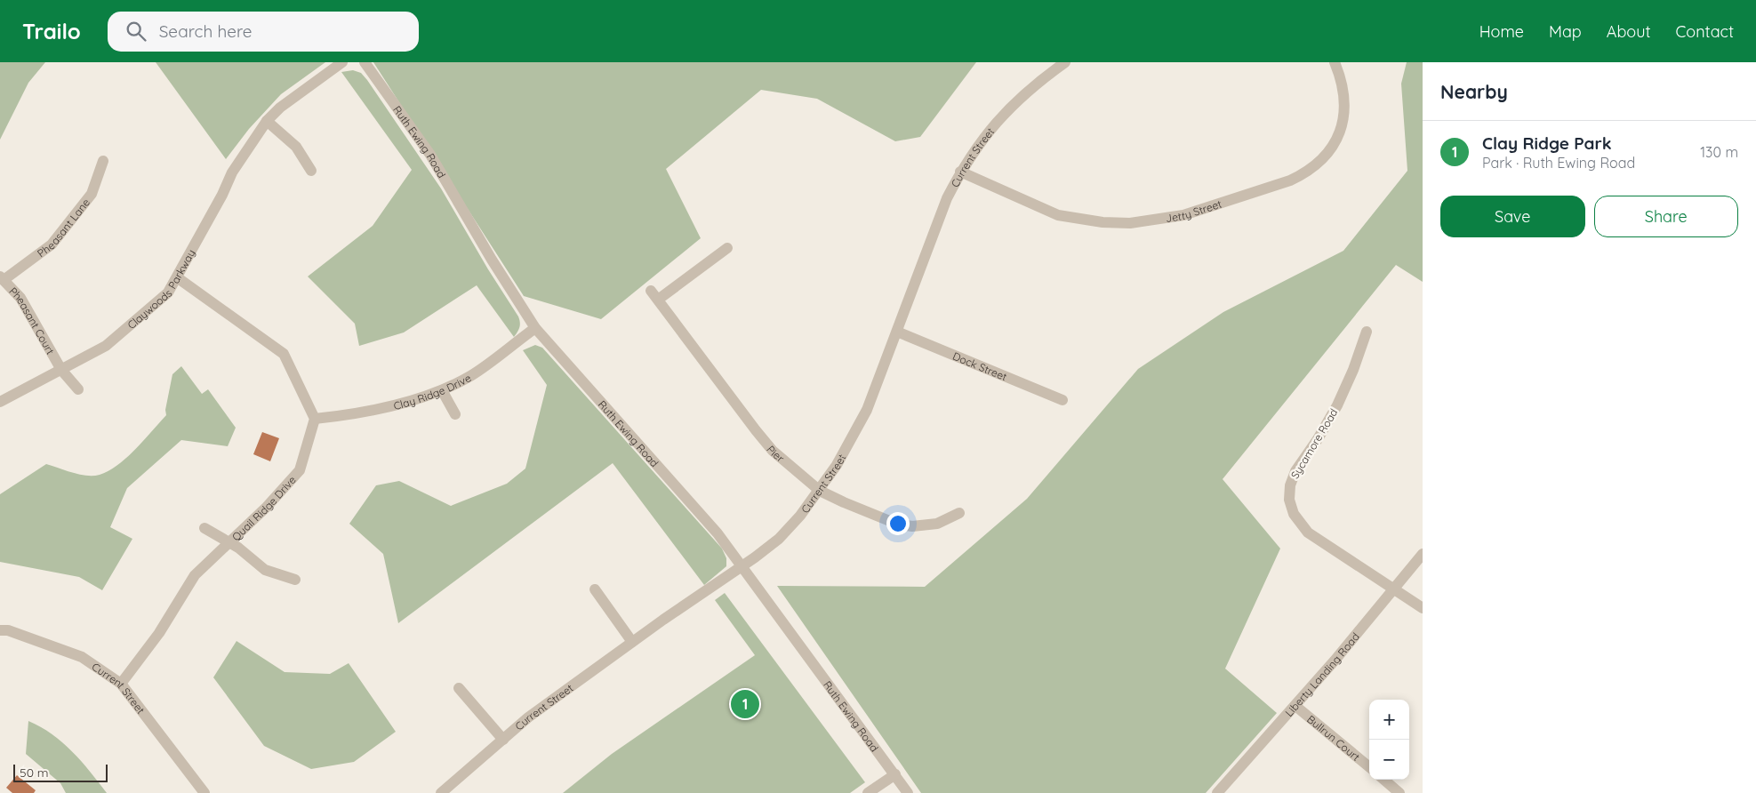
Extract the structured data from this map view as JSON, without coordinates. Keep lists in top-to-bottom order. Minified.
{"streets":{"street":["Ruth Ewing Road","Current Street","Jetty Street","Pheasant Lane","Claywoods Parkway","Pheasant Court","Dock Street","Clay Ridge Drive","Sycamore Road","Pier","Quail Ridge Drive","Liberty Landing Road","Bullrun Court"]},"crossings":[["Ruth Ewing Road","Current Street"],["Ruth Ewing Road","Clay Ridge Drive"],["Current Street","Jetty Street"],["Current Street","Dock Street"],["Current Street","Pier"],["Current Street","Quail Ridge Drive"],["Pheasant Lane","Pheasant Court"],["Claywoods Parkway","Pheasant Court"],["Clay Ridge Drive","Quail Ridge Drive"],["Sycamore Road","Liberty Landing Road"],["Liberty Landing Road","Bullrun Court"]],"scale_bar":"50 m","page":{"header":"Trailo","search":"Search here","nav":["Home","Map","About","Contact"],"heading":"Nearby","list":[{"mark":"1","name":"Clay Ridge Park","note":"Park · Ruth Ewing Road","value":"130 m"}],"buttons":["Save","Share"],"pins":"1","map_buttons":["+","−"],"scale":"50 m"}}
